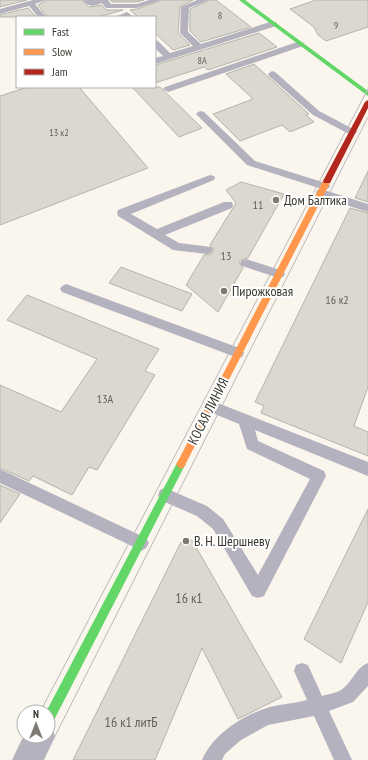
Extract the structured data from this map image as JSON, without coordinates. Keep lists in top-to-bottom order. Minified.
{"streets":{"street":["КОСАЯ ЛИНИЯ"]},"places":["Дом Балтика","Пирожковая","В. Н. Шершневу"],"house_numbers":["8","9","8А","13 к2","11","13","16 к2","13А","16 к1","16 к1 литБ"],"legend":["Fast","Slow","Jam"],"north":"top"}
